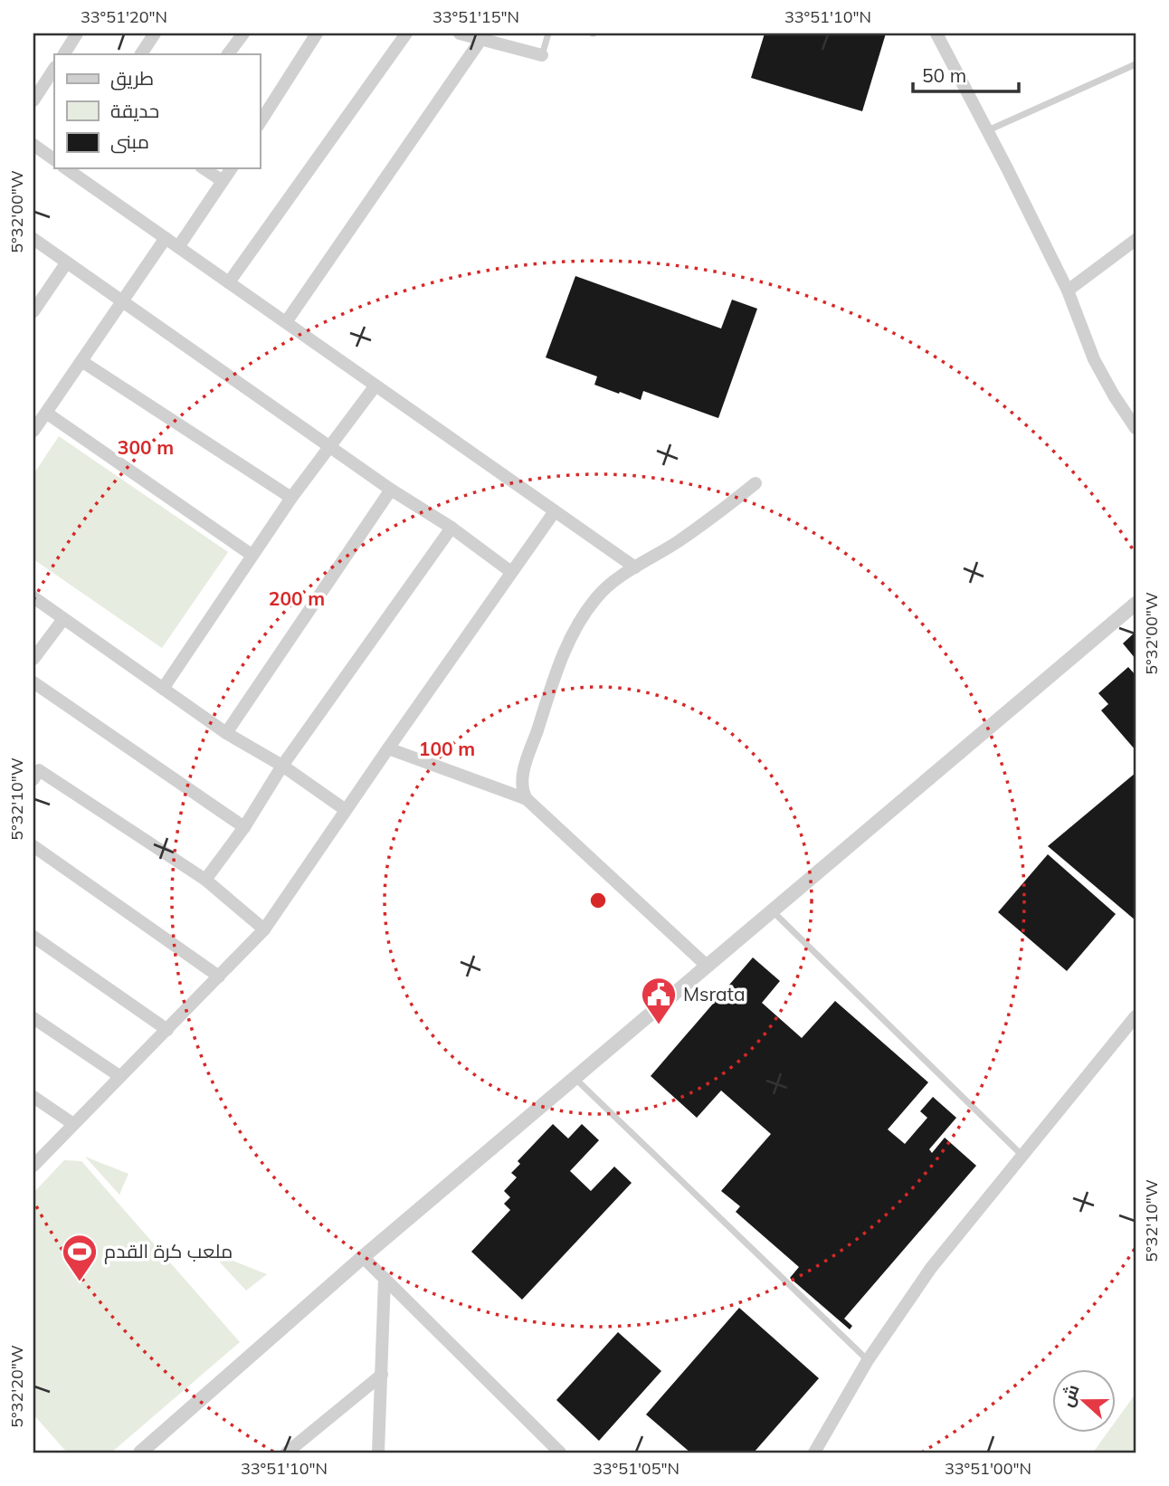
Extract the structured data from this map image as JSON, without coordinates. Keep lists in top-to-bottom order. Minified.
{"places":{"public building":["Msrata"],"sports":["ملعب كرة القدم"]},"legend":["طريق","حديقة","مبنى"],"scale_bar":"50 m","north":"left","coordinates":["33°51'20\"N","33°51'15\"N","33°51'10\"N","5°32'00\"W","5°32'10\"W","5°32'20\"W","33°51'05\"N","33°51'00\"N"],"rings":["300 m","200 m","100 m"]}
